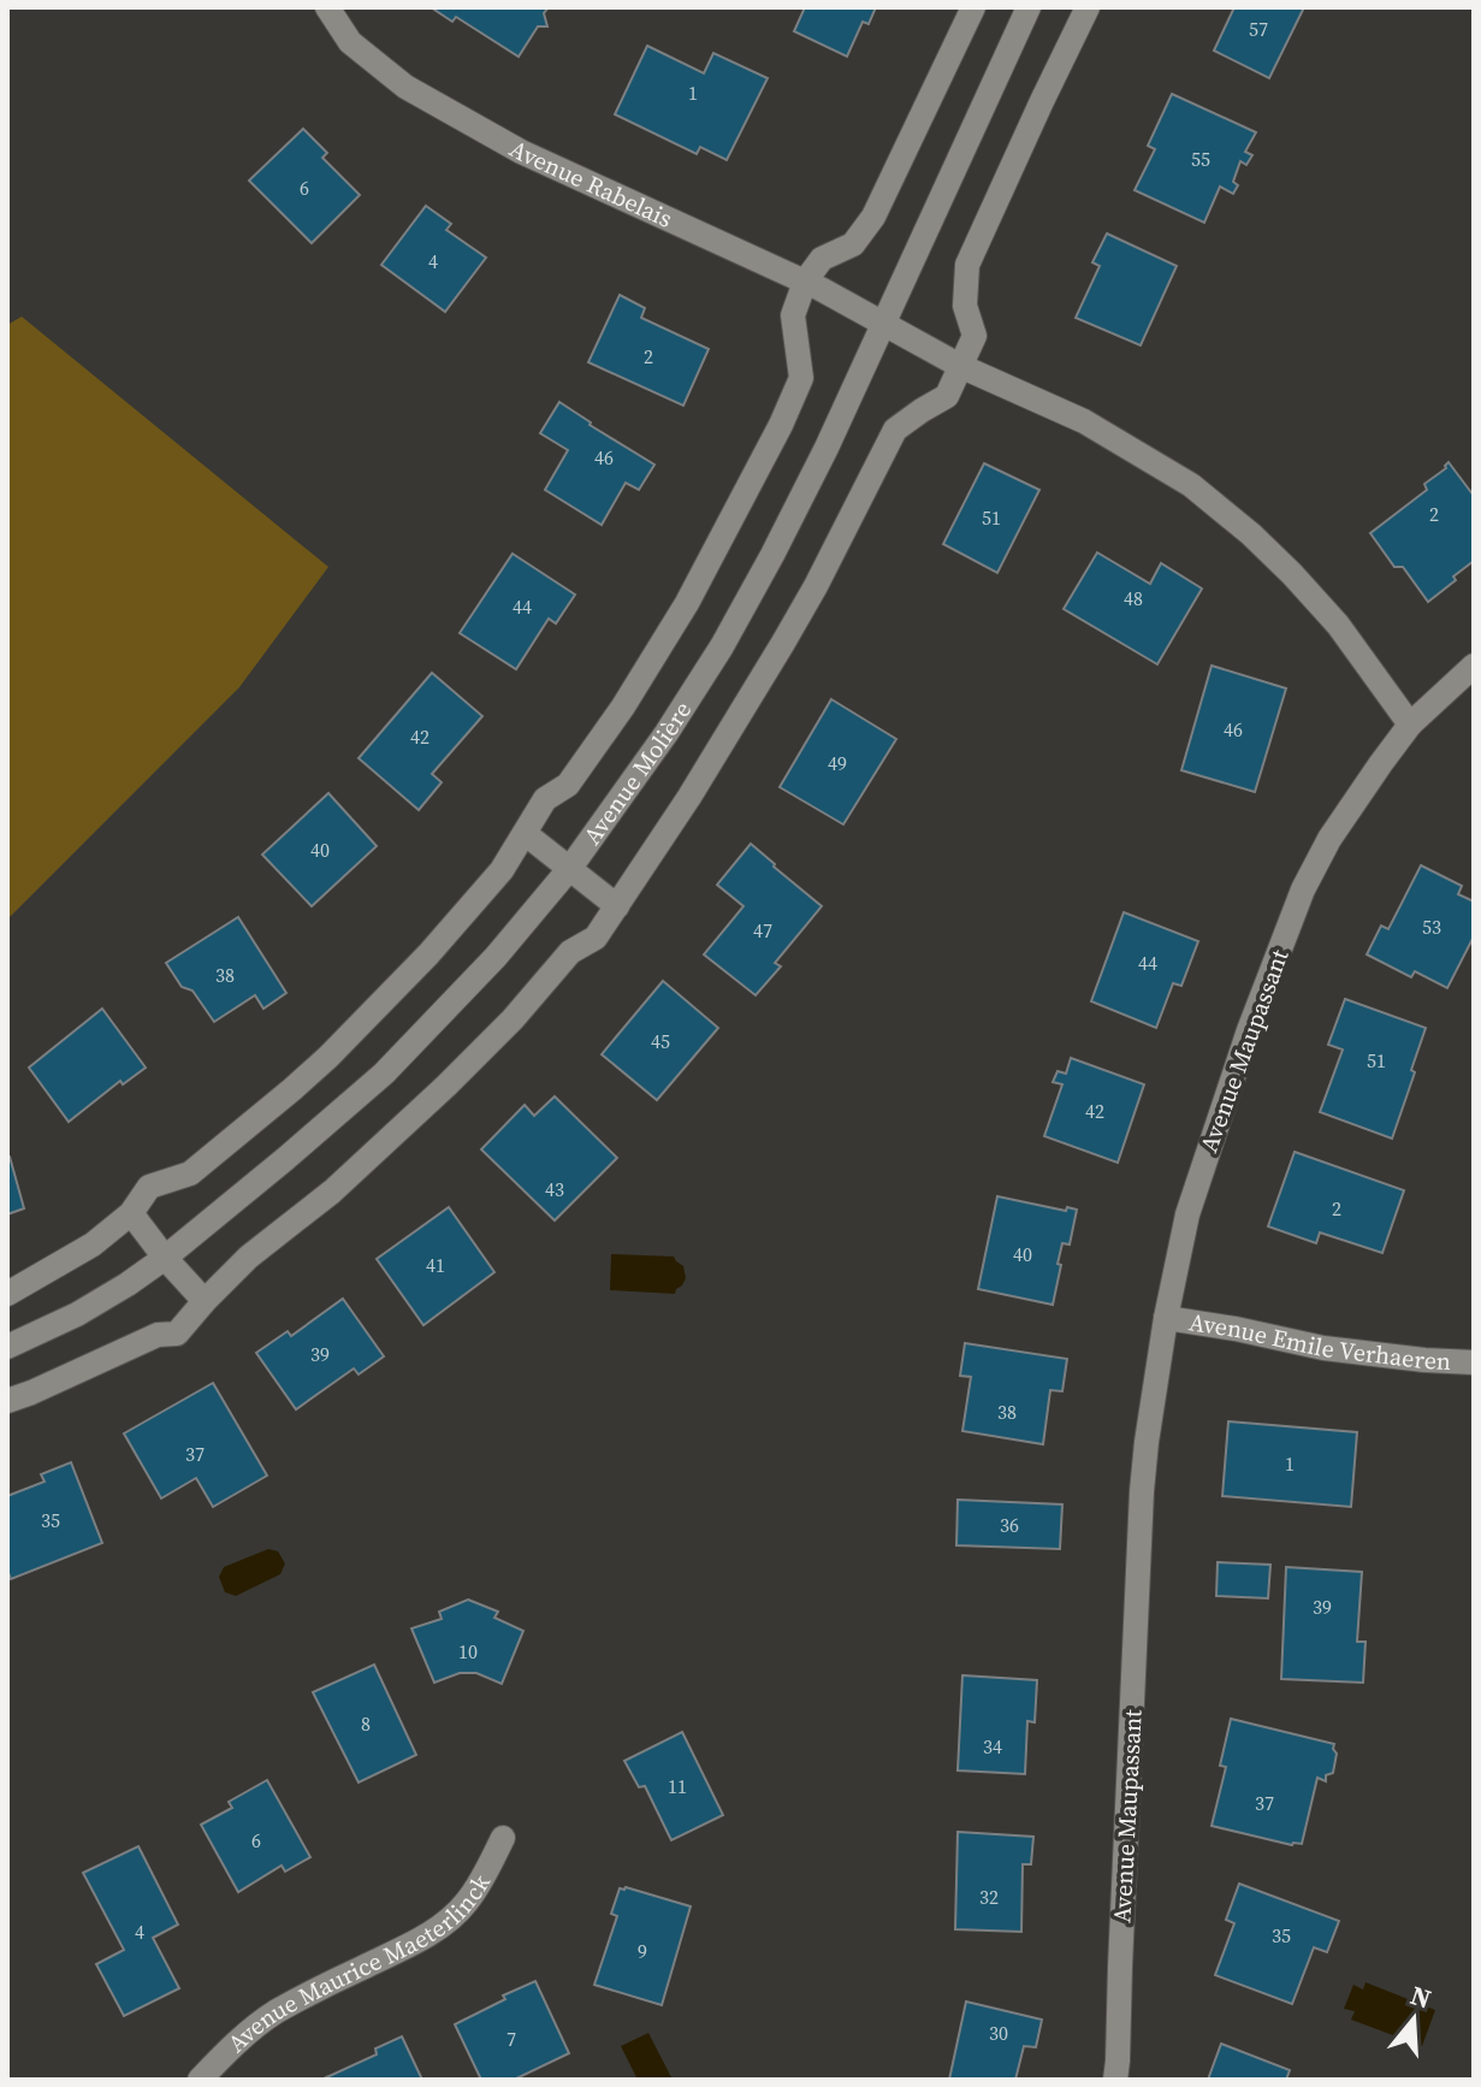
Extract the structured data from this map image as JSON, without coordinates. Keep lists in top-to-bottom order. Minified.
{"streets":{"street":["Avenue Rabelais","Avenue Molière","Avenue Maupassant","Avenue Emile Verhaeren","Avenue Maurice Maeterlinck"]},"crossings":[["Avenue Rabelais","Avenue Molière"],["Avenue Maupassant","Avenue Emile Verhaeren"]],"house_numbers":["57","1","55","6","4","2","46","2","51","48","44","46","42","49","40","53","47","44","38","45","51","42","43","2","40","41","39","38","37","1","35","36","39","10","8","34","11","37","6","32","4","35","9","30","7"],"north":"top"}
